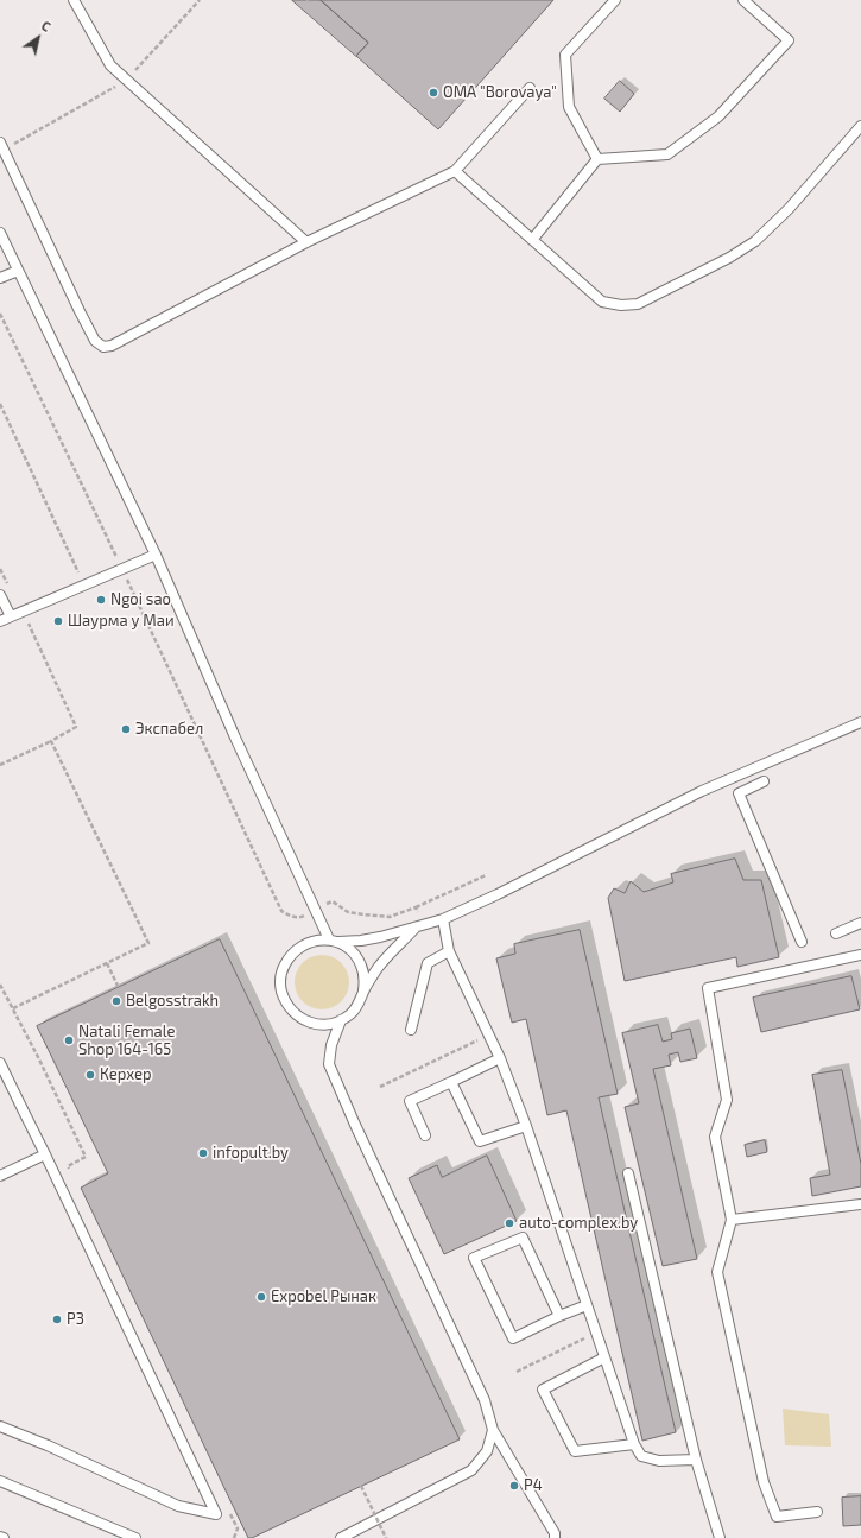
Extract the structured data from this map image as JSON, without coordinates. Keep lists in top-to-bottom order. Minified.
{"places":["ОМА \"Borovaya\"","Ngoi sao","Шаурма у Маи","Экспабел","Belgosstrakh","Natali Female Shop 164-165","Керхер","infopult.by","auto-complex.by","Expobel Рынак","P3","P4"],"north":"top right"}
